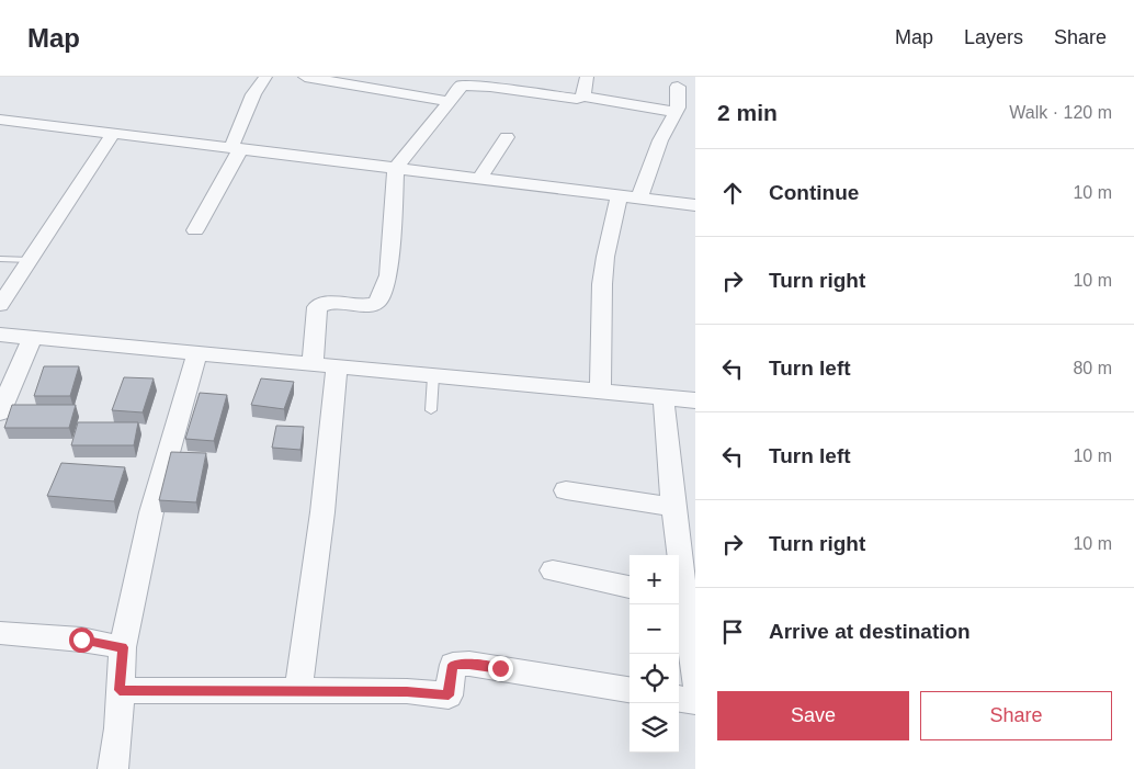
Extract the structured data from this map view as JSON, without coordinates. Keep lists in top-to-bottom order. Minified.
{"page":{"header":"Map","nav":["Map","Layers","Share"],"heading":["2 min","Walk · 120 m"],"list":[["Continue","10 m"],["Turn right","10 m"],["Turn left","80 m"],["Turn left","10 m"],["Turn right","10 m"],"Arrive at destination"],"map_buttons":["+","−"],"buttons":["Save","Share"]}}
